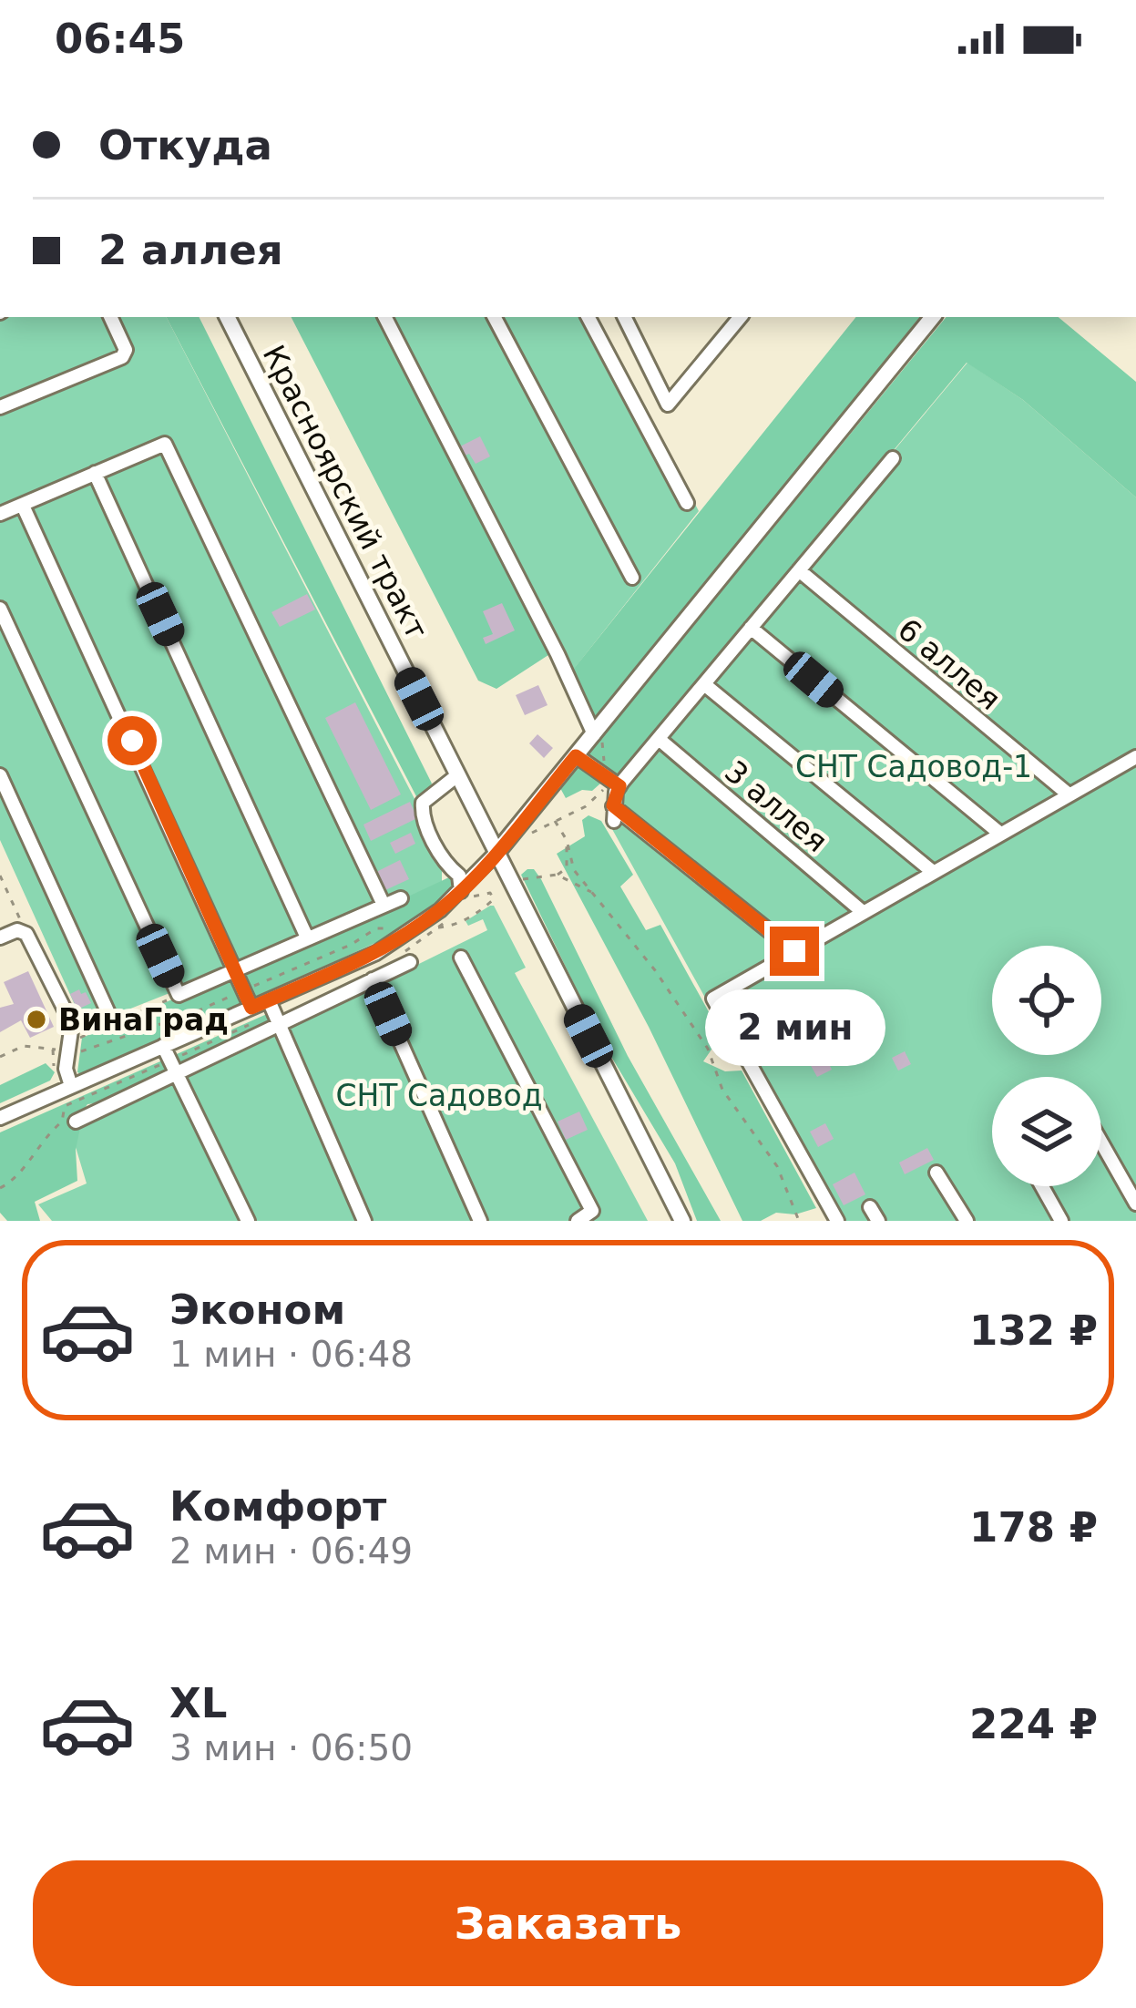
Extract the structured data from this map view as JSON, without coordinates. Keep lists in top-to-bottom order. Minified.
{"streets":{"main road":["Красноярский тракт"],"street":["6 аллея","3 аллея"]},"parks":["СНТ Садовод-1","СНТ Садовод"],"places":["ВинаГрад"],"page":{"status":"06:45","banner":["Откуда","2 аллея"],"bubble":"2 мин","list":[{"name":"Эконом","note":"1 мин · 06:48","value":"132 ₽"},{"name":"Комфорт","note":"2 мин · 06:49","value":"178 ₽"},{"name":"XL","note":"3 мин · 06:50","value":"224 ₽"}],"buttons":"Заказать"}}
